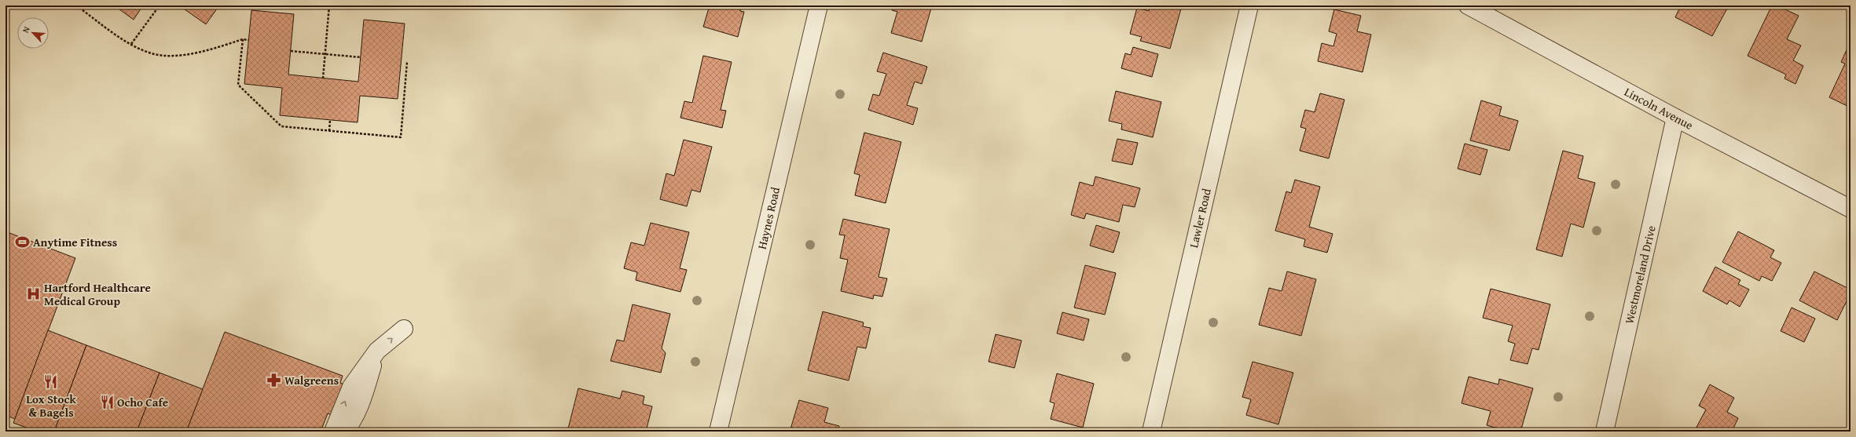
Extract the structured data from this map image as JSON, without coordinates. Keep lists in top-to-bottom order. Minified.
{"streets":{"street":["Lincoln Avenue","Haynes Road","Lawler Road","Westmoreland Drive"]},"crossings":[["Lincoln Avenue","Westmoreland Drive"]],"places":{"sports":["Anytime Fitness"],"hospital":["Hartford Healthcare Medical Group"],"pharmacy":["Walgreens"],"restaurant":["Lox Stock & Bagels","Ocho Cafe"]},"north":"top left"}
